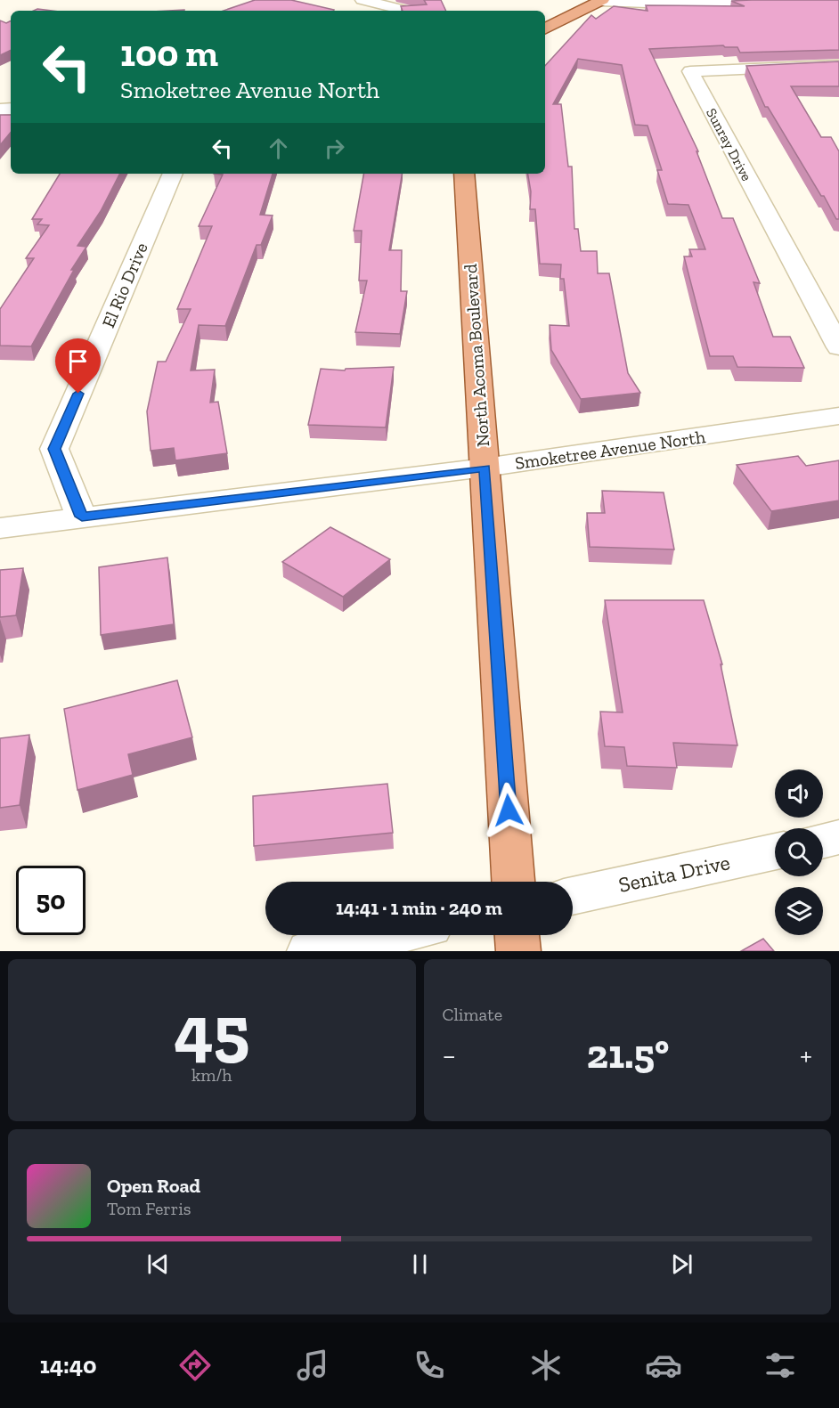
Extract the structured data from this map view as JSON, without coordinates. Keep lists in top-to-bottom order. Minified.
{"streets":{"main road":["North Acoma Boulevard"],"street":["Sunray Drive","El Rio Drive","Smoketree Avenue North","Senita Drive"]},"crossings":[["El Rio Drive","Smoketree Avenue North"],["North Acoma Boulevard","Smoketree Avenue North"]],"page":{"turn":["100 m","Smoketree Avenue North"],"limit":"50","trip":"14:41 · 1 min · 240 m","tile":[["45","km/h"],"Climate"],"heat":["−","21.5°","+"],"song":["Open Road","Tom Ferris"],"tabs":"14:40"}}
